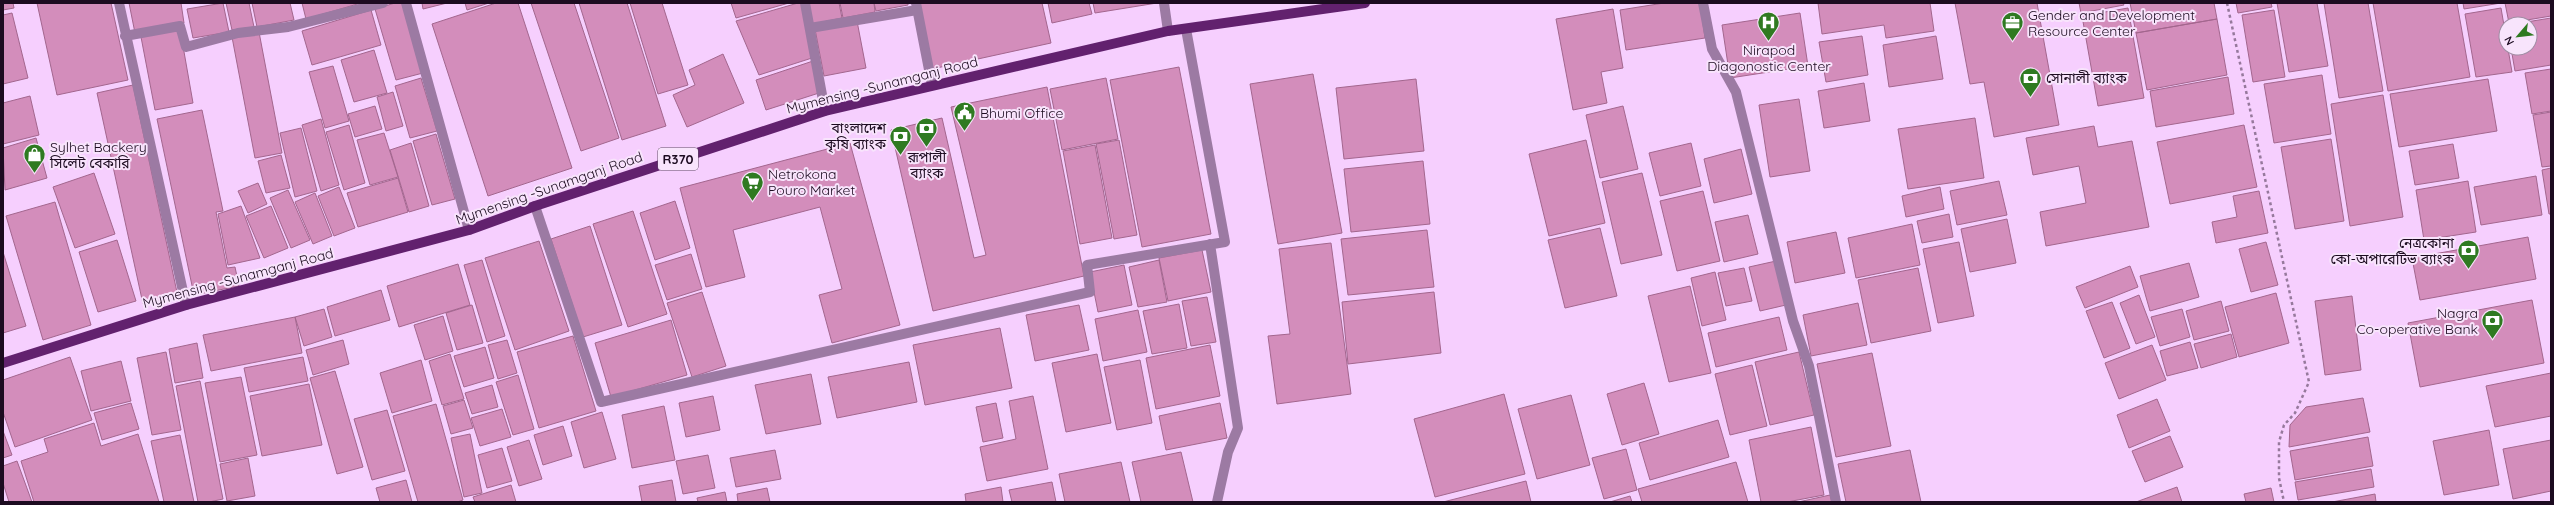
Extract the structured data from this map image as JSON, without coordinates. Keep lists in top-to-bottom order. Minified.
{"streets":{"main road":["Mymensing -Sunamganj Road","R370"]},"places":{"hospital":["Nirapod Diagonostic Center"],"office":["Gender and Development Resource Center"],"bank":["সোনালী ব্যাংক","রূপালী ব্যাংক","বাংলাদেশ কৃষি ব্যাংক","নেত্রকোনা কো-অপারেটিভ ব্যাংক","Nagra Co-operative Bank"],"public building":["Bhumi Office"],"shop":["Sylhet Backery সিলেট বেকারি"],"supermarket":["Netrokona Pouro Market"]},"north":"bottom left"}
